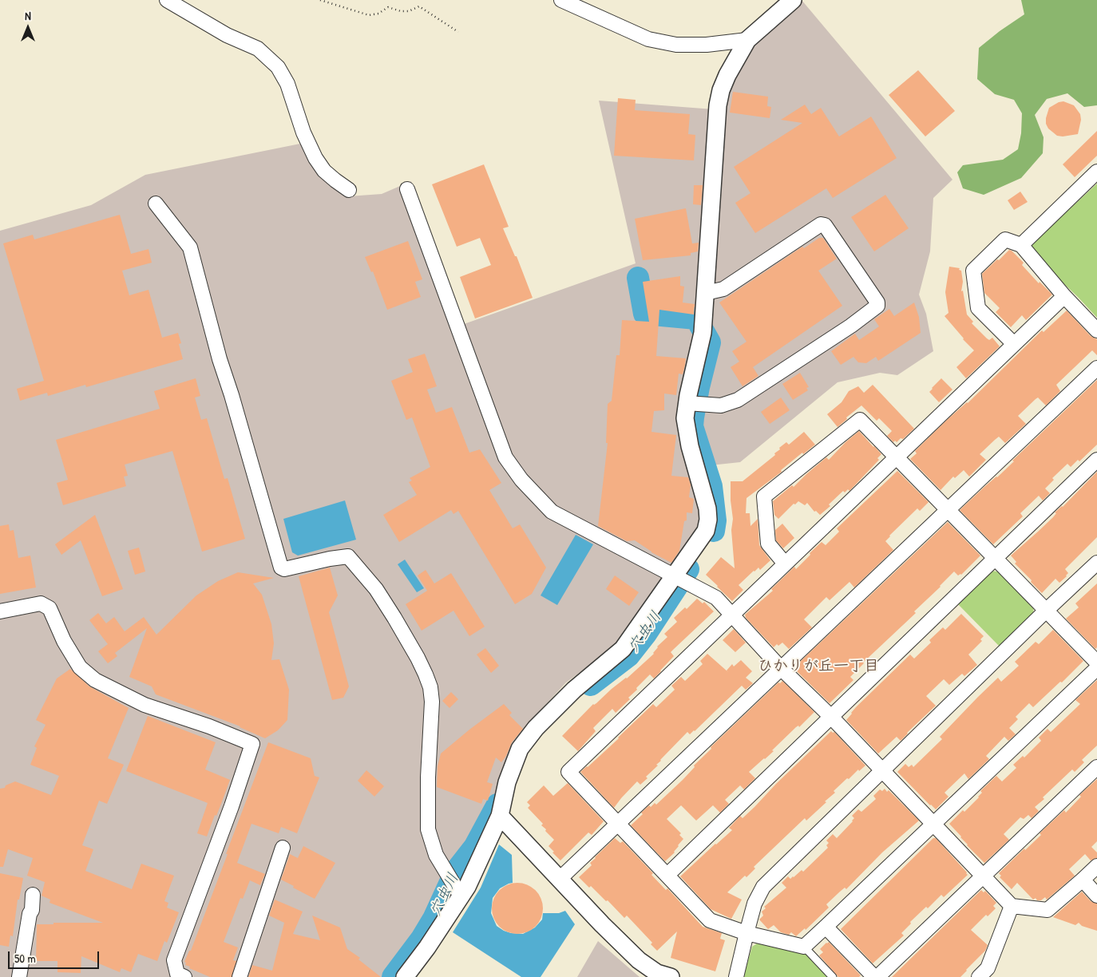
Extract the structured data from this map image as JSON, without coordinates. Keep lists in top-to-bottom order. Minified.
{"districts":["ひかりが丘一丁目"],"water":["穴虫川"],"scale_bar":"50 m","north":"top"}
